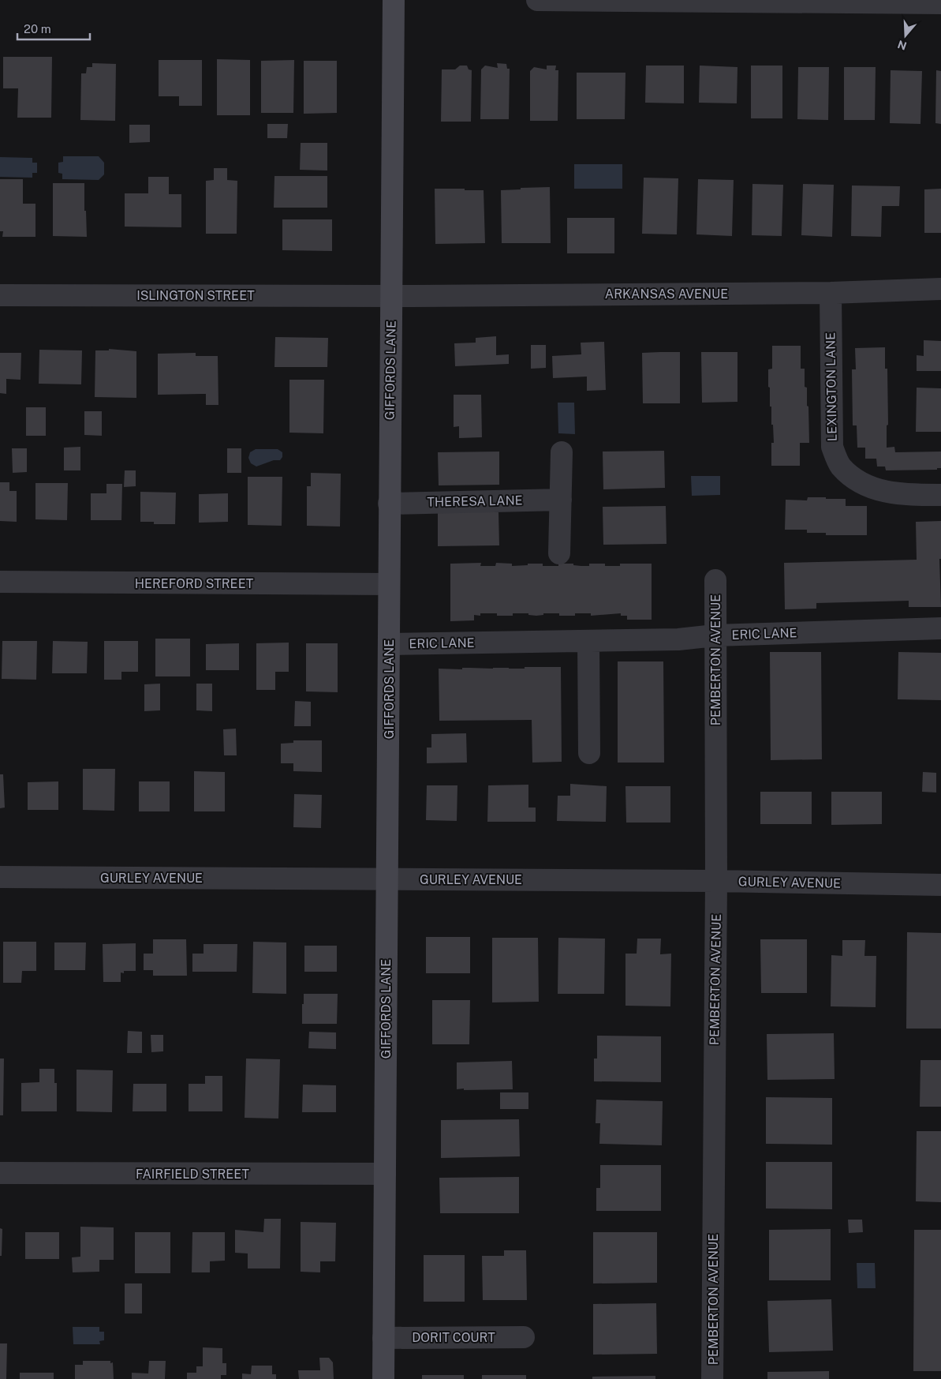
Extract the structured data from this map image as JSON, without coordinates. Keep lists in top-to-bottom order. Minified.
{"streets":{"street":["ARKANSAS AVENUE","ISLINGTON STREET","GIFFORDS LANE","LEXINGTON LANE","THERESA LANE","HEREFORD STREET","ERIC LANE","PEMBERTON AVENUE","GURLEY AVENUE","FAIRFIELD STREET","DORIT COURT"]},"crossings":[["ARKANSAS AVENUE","ISLINGTON STREET"],["ARKANSAS AVENUE","GIFFORDS LANE"],["ARKANSAS AVENUE","LEXINGTON LANE"],["ISLINGTON STREET","GIFFORDS LANE"],["GIFFORDS LANE","THERESA LANE"],["GIFFORDS LANE","HEREFORD STREET"],["GIFFORDS LANE","ERIC LANE"],["GIFFORDS LANE","GURLEY AVENUE"],["GIFFORDS LANE","FAIRFIELD STREET"],["GIFFORDS LANE","DORIT COURT"],["ERIC LANE","PEMBERTON AVENUE"],["PEMBERTON AVENUE","GURLEY AVENUE"]],"scale_bar":"20 m","north":"bottom"}
